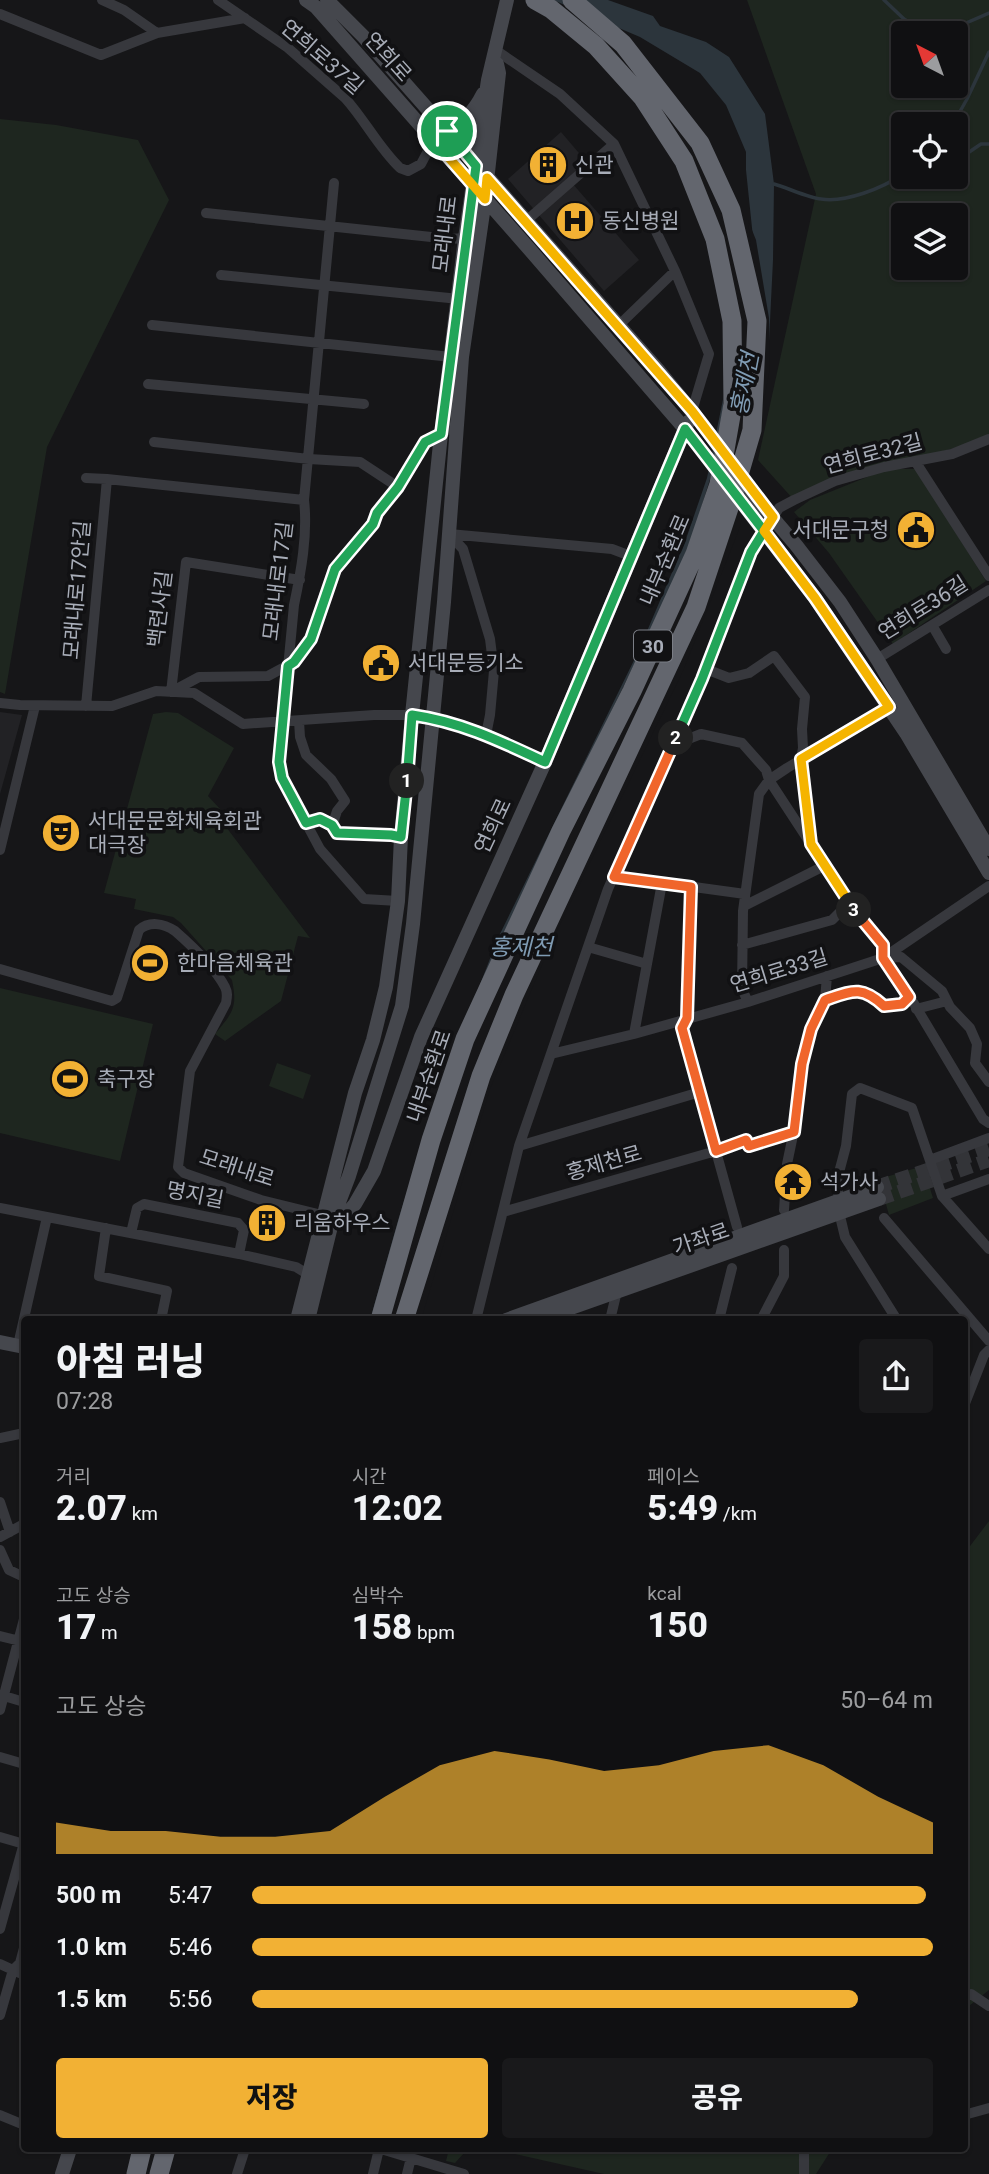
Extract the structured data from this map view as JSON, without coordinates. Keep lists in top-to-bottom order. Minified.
{"streets":{"highway":["내부순환로","30"],"main road":["연희로","모래내로","가좌로"],"street":["연희로37길","연희로32길","모래내로17길","모래내로17안길","연희로36길","백련사길","연희로33길","홍제천로","명지길"]},"crossings":[["연희로37길","연희로"],["연희로","모래내로"],["연희로","연희로32길"],["연희로","연희로36길"],["모래내로","모래내로17길"],["모래내로17길","백련사길"]],"water":["홍제천"],"places":{"building":["신관","리움하우스"],"hospital":["동신병원"],"public building":["서대문구청","서대문등기소"],"theatre":["서대문문화체육회관 대극장"],"sports":["한마음체육관","축구장"],"temple":["석가사"]},"north":"top left","page":{"pins":["2","1","3"],"heading":["아침 러닝","07:28"],"stats":[["거리","2.07 km"],["시간","12:02"],["페이스","5:49 /km"],["고도 상승","17 m"],["심박수","158 bpm"],["kcal","150"]],"chart":["고도 상승","50–64 m"],"list":[{"name":"500 m","note":"5:47"},{"name":"1.0 km","note":"5:46"},{"name":"1.5 km","note":"5:56"}],"buttons":["저장","공유"]}}
